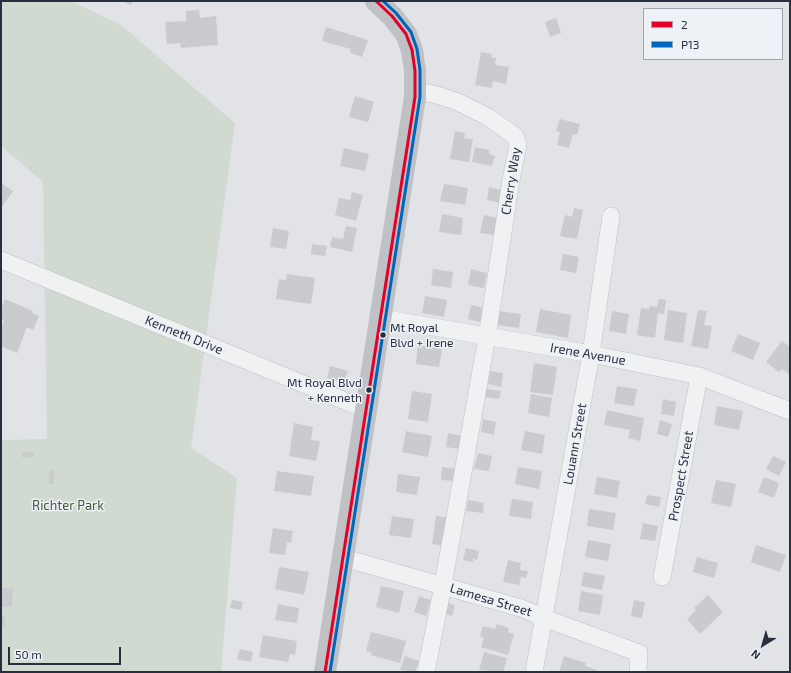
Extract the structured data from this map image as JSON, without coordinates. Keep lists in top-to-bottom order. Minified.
{"streets":{"street":["Cherry Way","Kenneth Drive","Irene Avenue","Louann Street","Prospect Street","Lamesa Street"]},"crossings":[["Cherry Way","Irene Avenue"],["Cherry Way","Lamesa Street"],["Irene Avenue","Louann Street"],["Irene Avenue","Prospect Street"],["Louann Street","Lamesa Street"]],"parks":["Richter Park"],"places":["Mt Royal Blvd + Irene","Mt Royal Blvd + Kenneth"],"lines":["transit line 2","transit line P13"],"legend":["2","P13"],"scale_bar":"50 m","north":"bottom left"}
